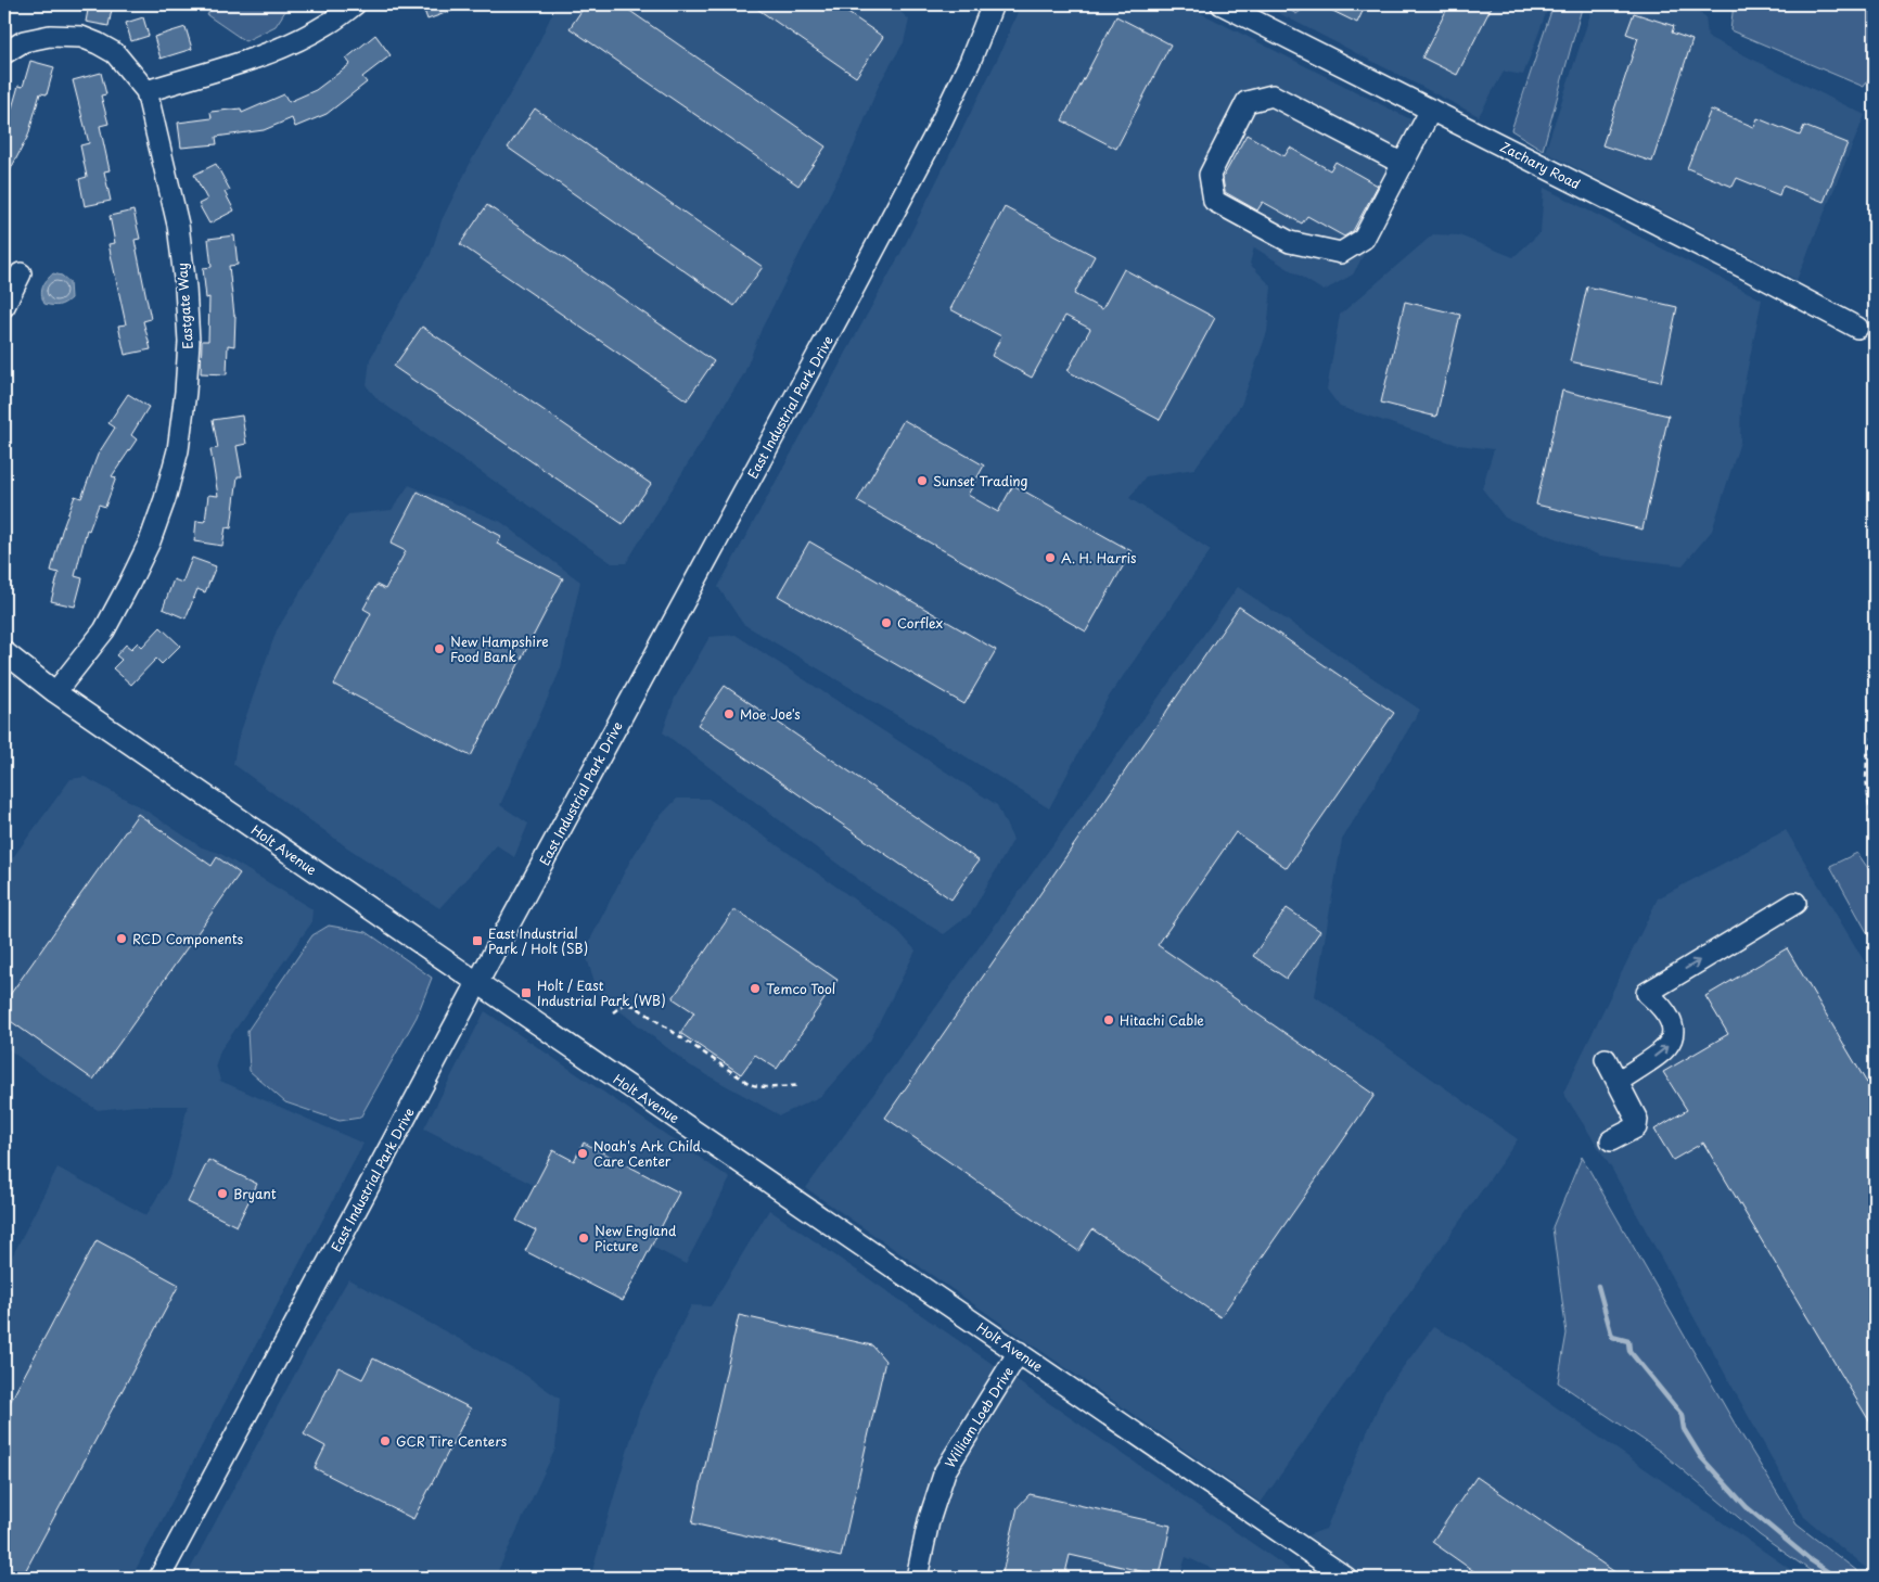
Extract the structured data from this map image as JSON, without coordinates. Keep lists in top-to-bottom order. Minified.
{"streets":{"street":["Zachary Road","Eastgate Way","East Industrial Park Drive","Holt Avenue","William Loeb Drive"]},"crossings":[["Eastgate Way","Holt Avenue"],["East Industrial Park Drive","Holt Avenue"],["Holt Avenue","William Loeb Drive"]],"places":{"other":["Sunset Trading","A. H. Harris","Corflex","New Hampshire Food Bank","Moe Joe's","RCD Components","Temco Tool","Hitachi Cable","Noah's Ark Child Care Center","Bryant","New England Picture","GCR Tire Centers"],"transit":["East Industrial Park / Holt (SB)","Holt / East Industrial Park (WB)"]}}
